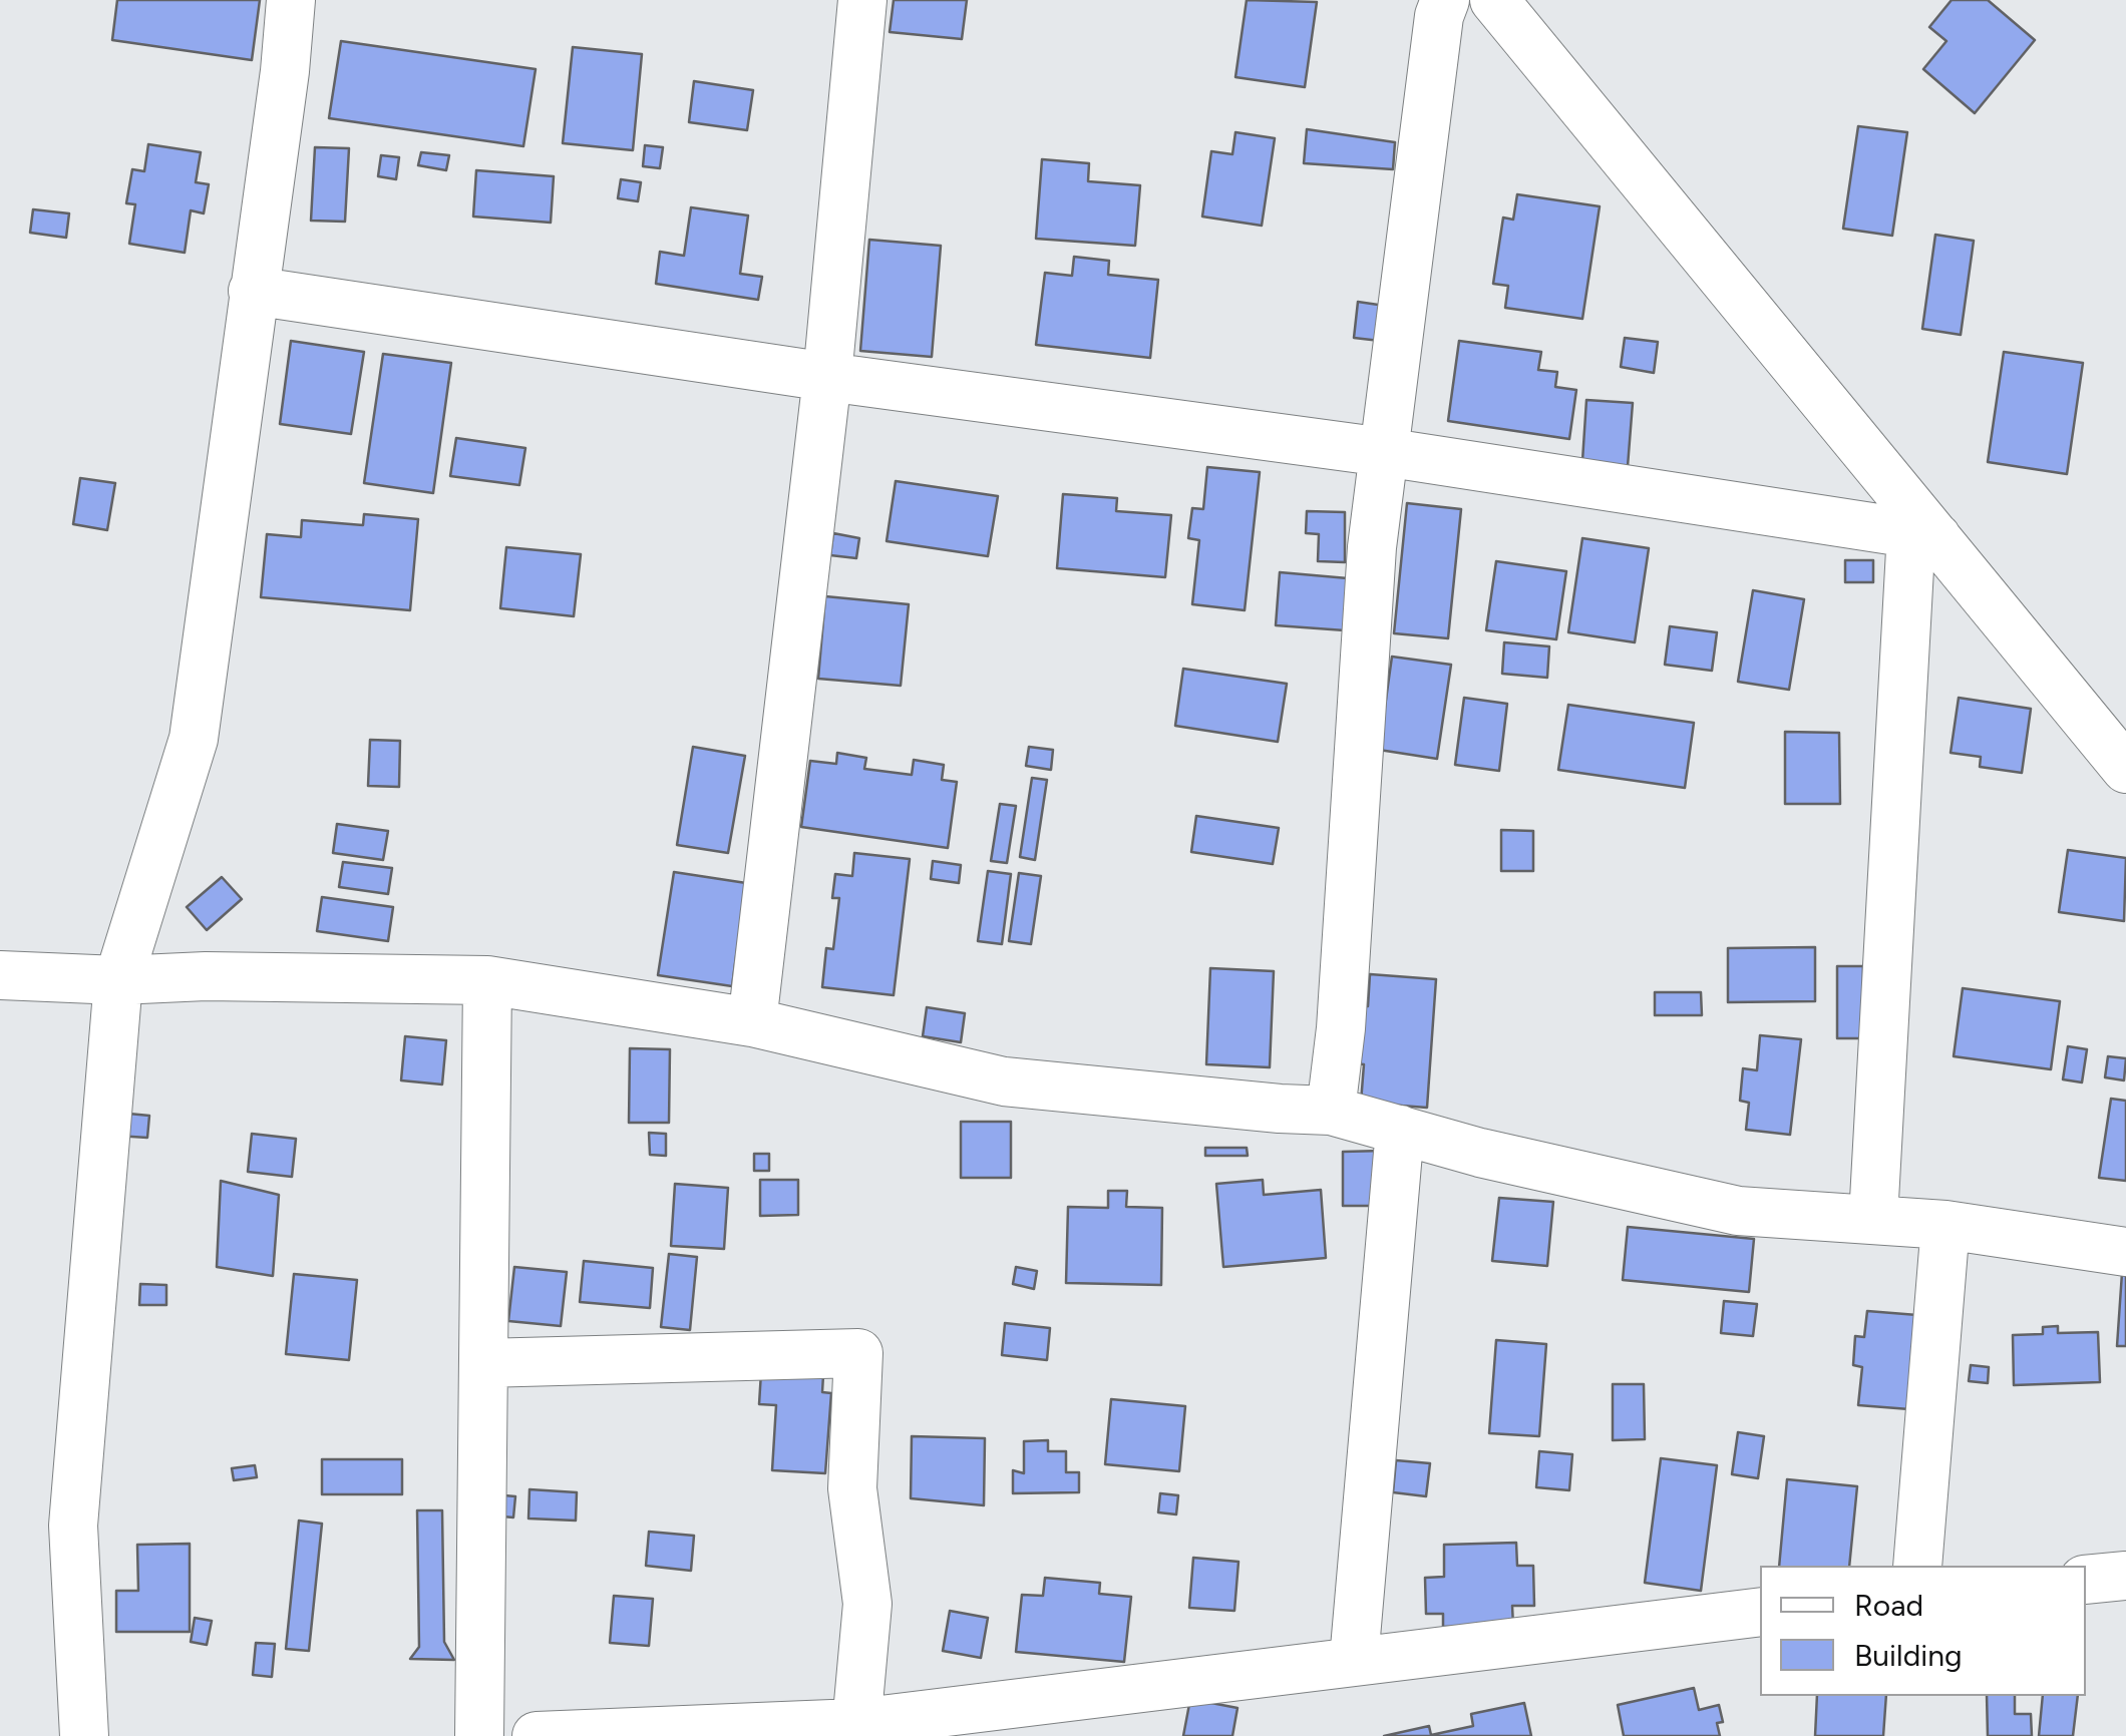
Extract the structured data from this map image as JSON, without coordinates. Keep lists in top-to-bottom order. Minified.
{"legend":["Road","Building"]}
